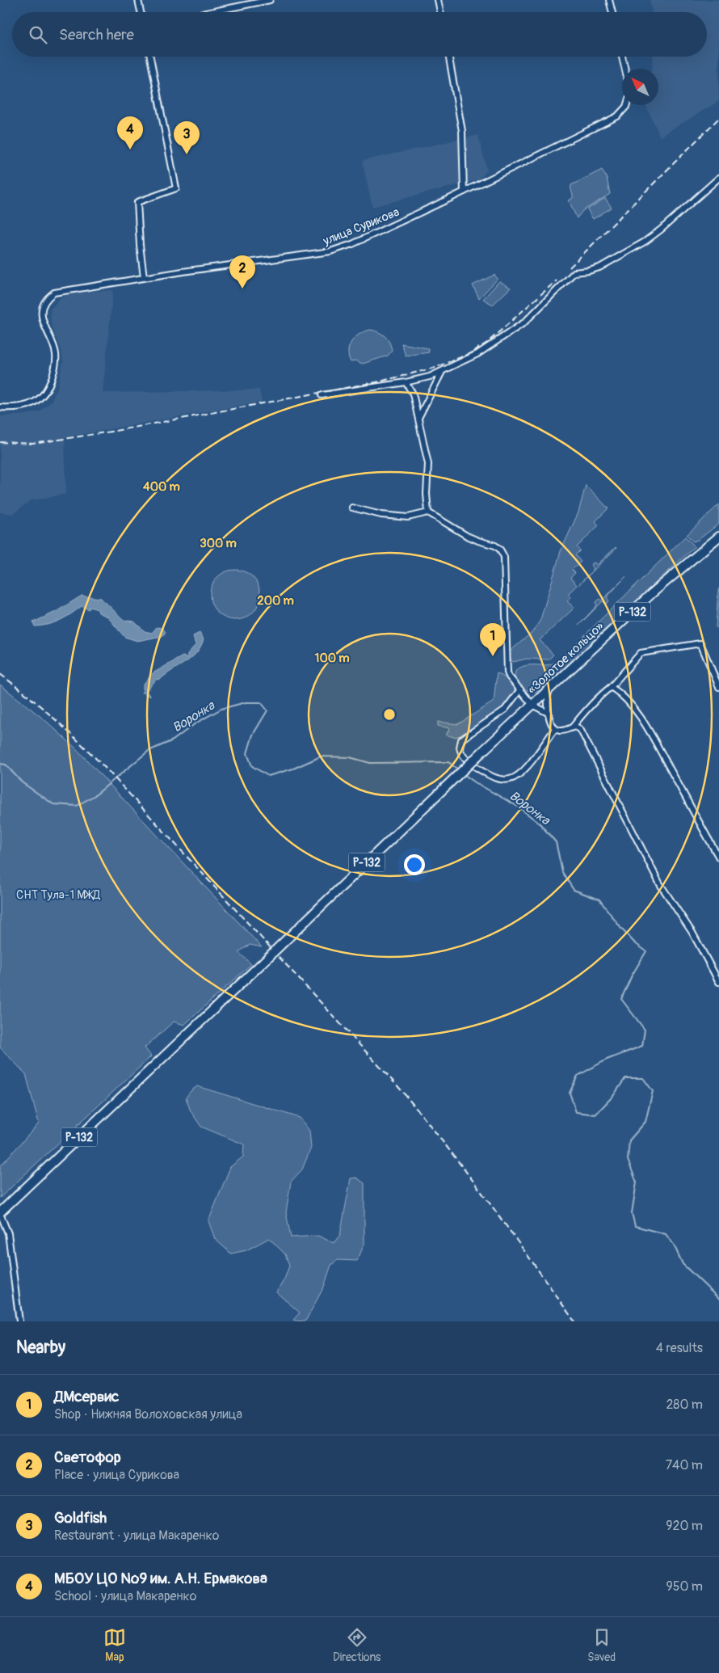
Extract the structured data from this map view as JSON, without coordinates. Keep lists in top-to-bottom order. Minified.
{"streets":{"main road":["Р-132","«Золотое кольцо»"],"street":["улица Сурикова"]},"water":["Воронка"],"parks":["СНТ Тула-1 МЖД"],"north":"top left","page":{"search":"Search here","pins":["4","3","2","1"],"heading":["Nearby","4 results"],"list":[{"mark":"1","name":"ДМсервис","note":"Shop · Нижняя Волоховская улица","value":"280 m"},{"mark":"2","name":"Светофор","note":"Place · улица Сурикова","value":"740 m"},{"mark":"3","name":"Goldfish","note":"Restaurant · улица Макаренко","value":"920 m"},{"mark":"4","name":"МБОУ ЦО №9 им. А.Н. Ермакова","note":"School · улица Макаренко","value":"950 m"}],"nav":["Map","Directions","Saved"]},"rings":["400 m","300 m","200 m","100 m"]}
